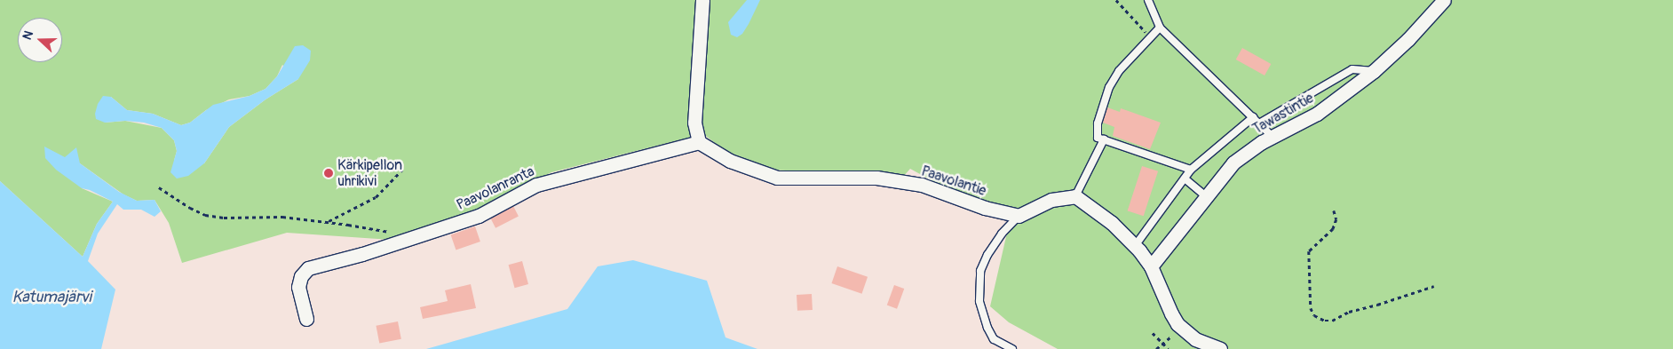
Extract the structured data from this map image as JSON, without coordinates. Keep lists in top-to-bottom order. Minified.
{"streets":{"street":["Tawastintie","Paavolantie","Paavolanranta"]},"crossings":[["Paavolantie","Paavolanranta"]],"water":["Katumajärvi"],"places":["Kärkipellon uhrikivi"],"north":"left"}
